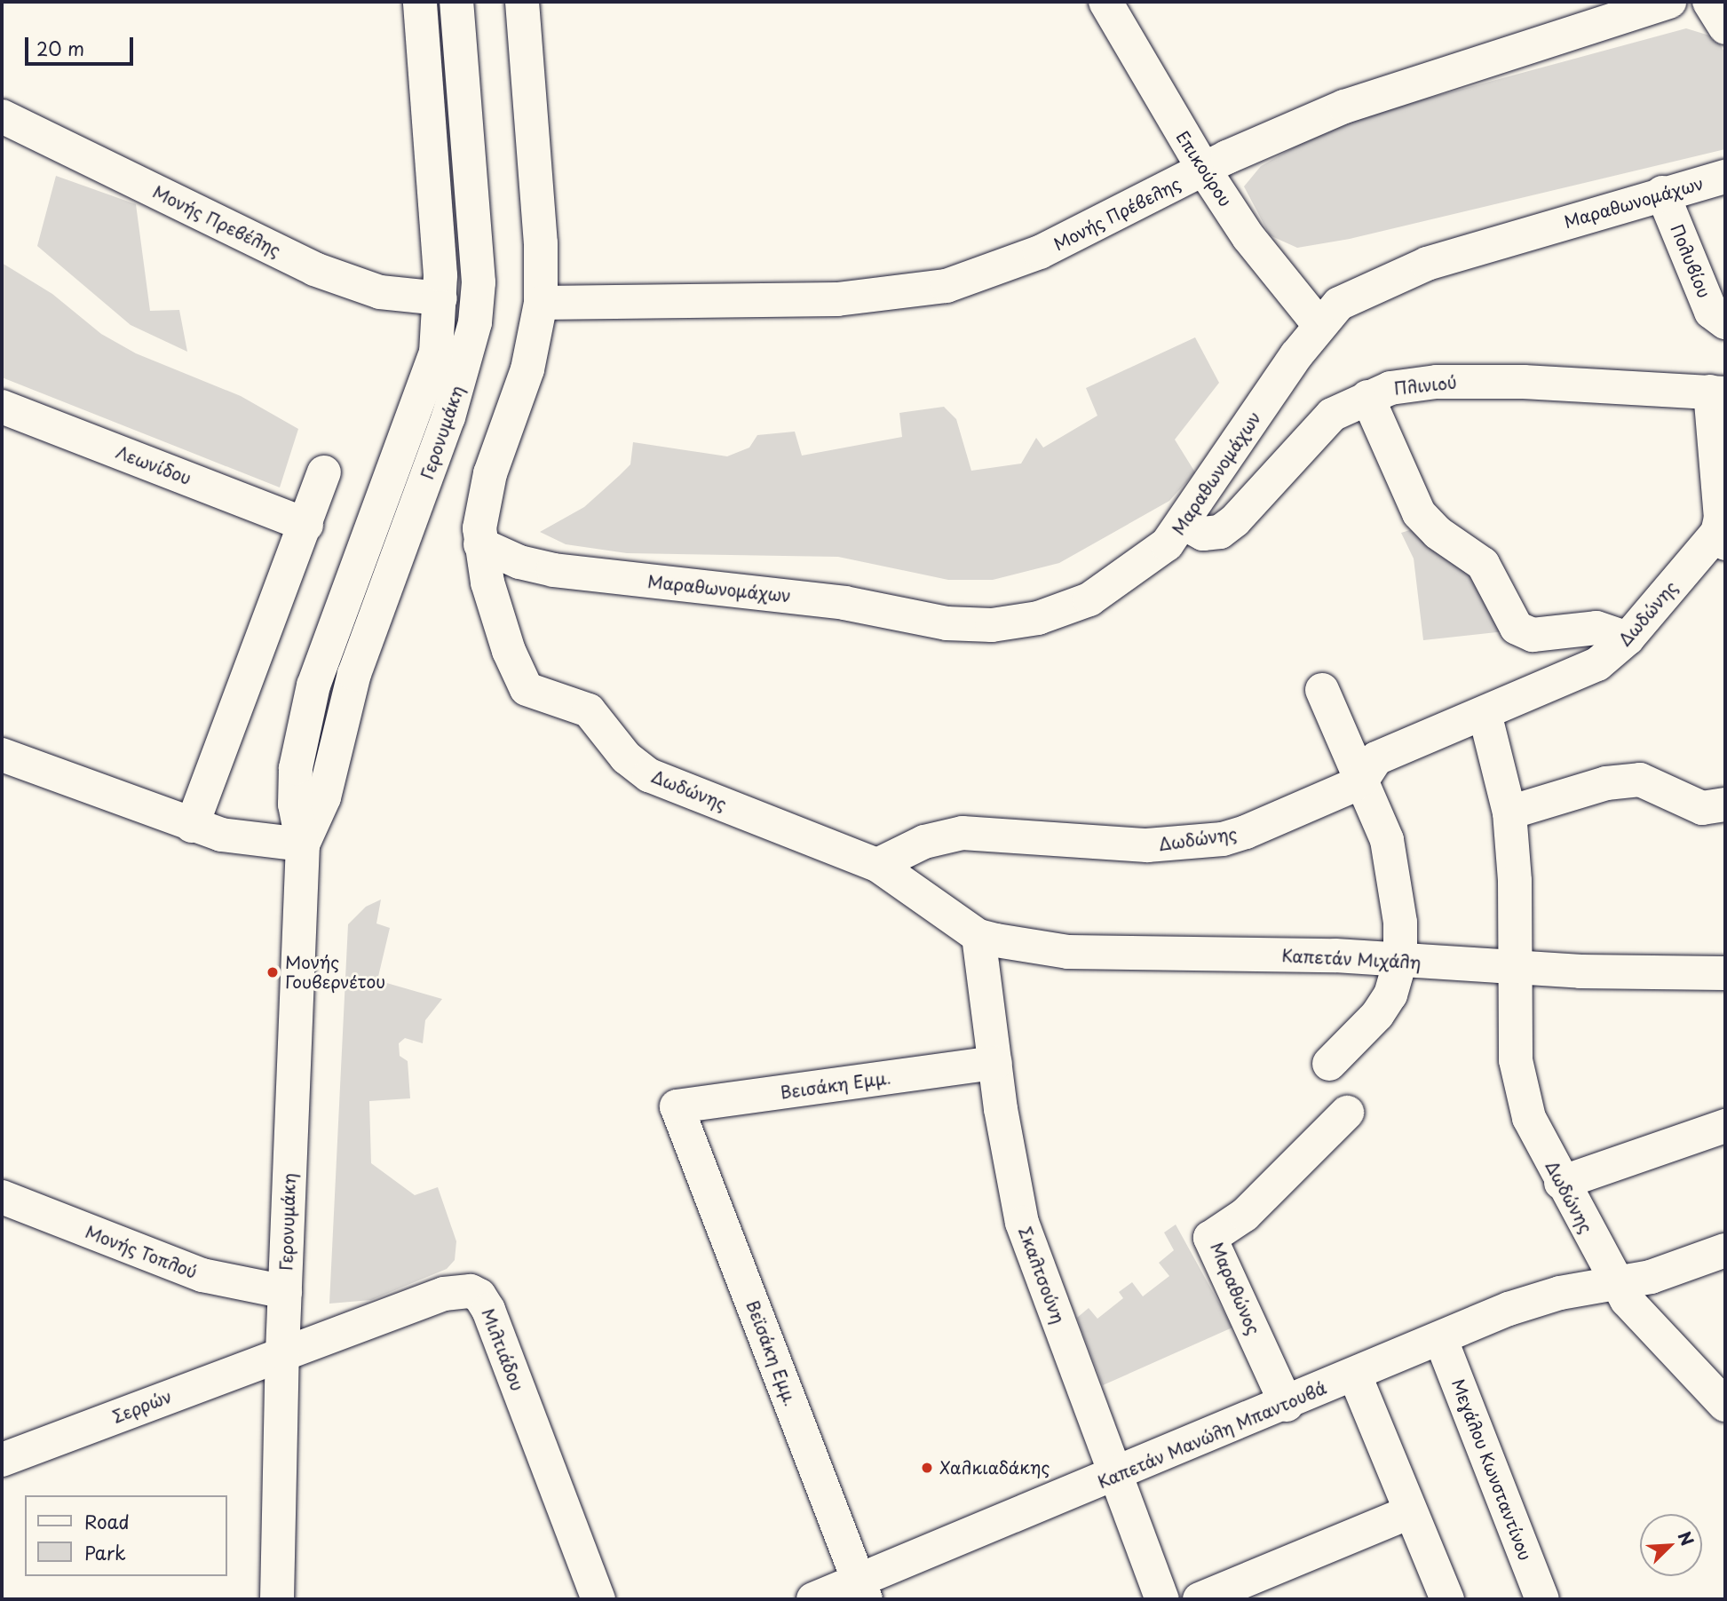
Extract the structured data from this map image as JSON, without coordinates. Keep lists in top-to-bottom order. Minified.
{"streets":{"street":["Επικούρου","Μαραθωνομάχων","Μονής Πρέβελης","Μονής Πρεβέλης","Πολυβίου","Πλινιού","Γερονυμάκη","Λεωνίδου","Δωδώνης","Καπετάν Μιχάλη","Βεισάκη Εμμ.","Μονής Τοπλού","Σκαλτσούνη","Μαραθώνος","Μιλτιάδου","Βεϊσάκη Εμμ.","Σερρών","Καπετάν Μανώλη Μπαντουβά","Μεγάλου Κωνσταντίνου"]},"crossings":[["Επικούρου","Μαραθωνομάχων"],["Επικούρου","Μονής Πρέβελης"],["Μαραθωνομάχων","Πολυβίου"],["Μαραθωνομάχων","Πλινιού"],["Μαραθωνομάχων","Δωδώνης"],["Μονής Πρέβελης","Δωδώνης"],["Μονής Πρεβέλης","Γερονυμάκη"],["Γερονυμάκη","Μονής Τοπλού"],["Γερονυμάκη","Μιλτιάδου"],["Γερονυμάκη","Σερρών"],["Δωδώνης","Καπετάν Μιχάλη"],["Δωδώνης","Σκαλτσούνη"],["Δωδώνης","Καπετάν Μανώλη Μπαντουβά"],["Καπετάν Μιχάλη","Σκαλτσούνη"],["Βεισάκη Εμμ.","Σκαλτσούνη"],["Βεισάκη Εμμ.","Βεϊσάκη Εμμ."],["Σκαλτσούνη","Καπετάν Μανώλη Μπαντουβά"],["Μαραθώνος","Καπετάν Μανώλη Μπαντουβά"],["Μιλτιάδου","Σερρών"],["Βεϊσάκη Εμμ.","Καπετάν Μανώλη Μπαντουβά"],["Καπετάν Μανώλη Μπαντουβά","Μεγάλου Κωνσταντίνου"]],"places":["Μονής Γουβερνέτου","Χαλκιαδάκης"],"legend":["Road","Park"],"scale_bar":"20 m","north":"top right"}
